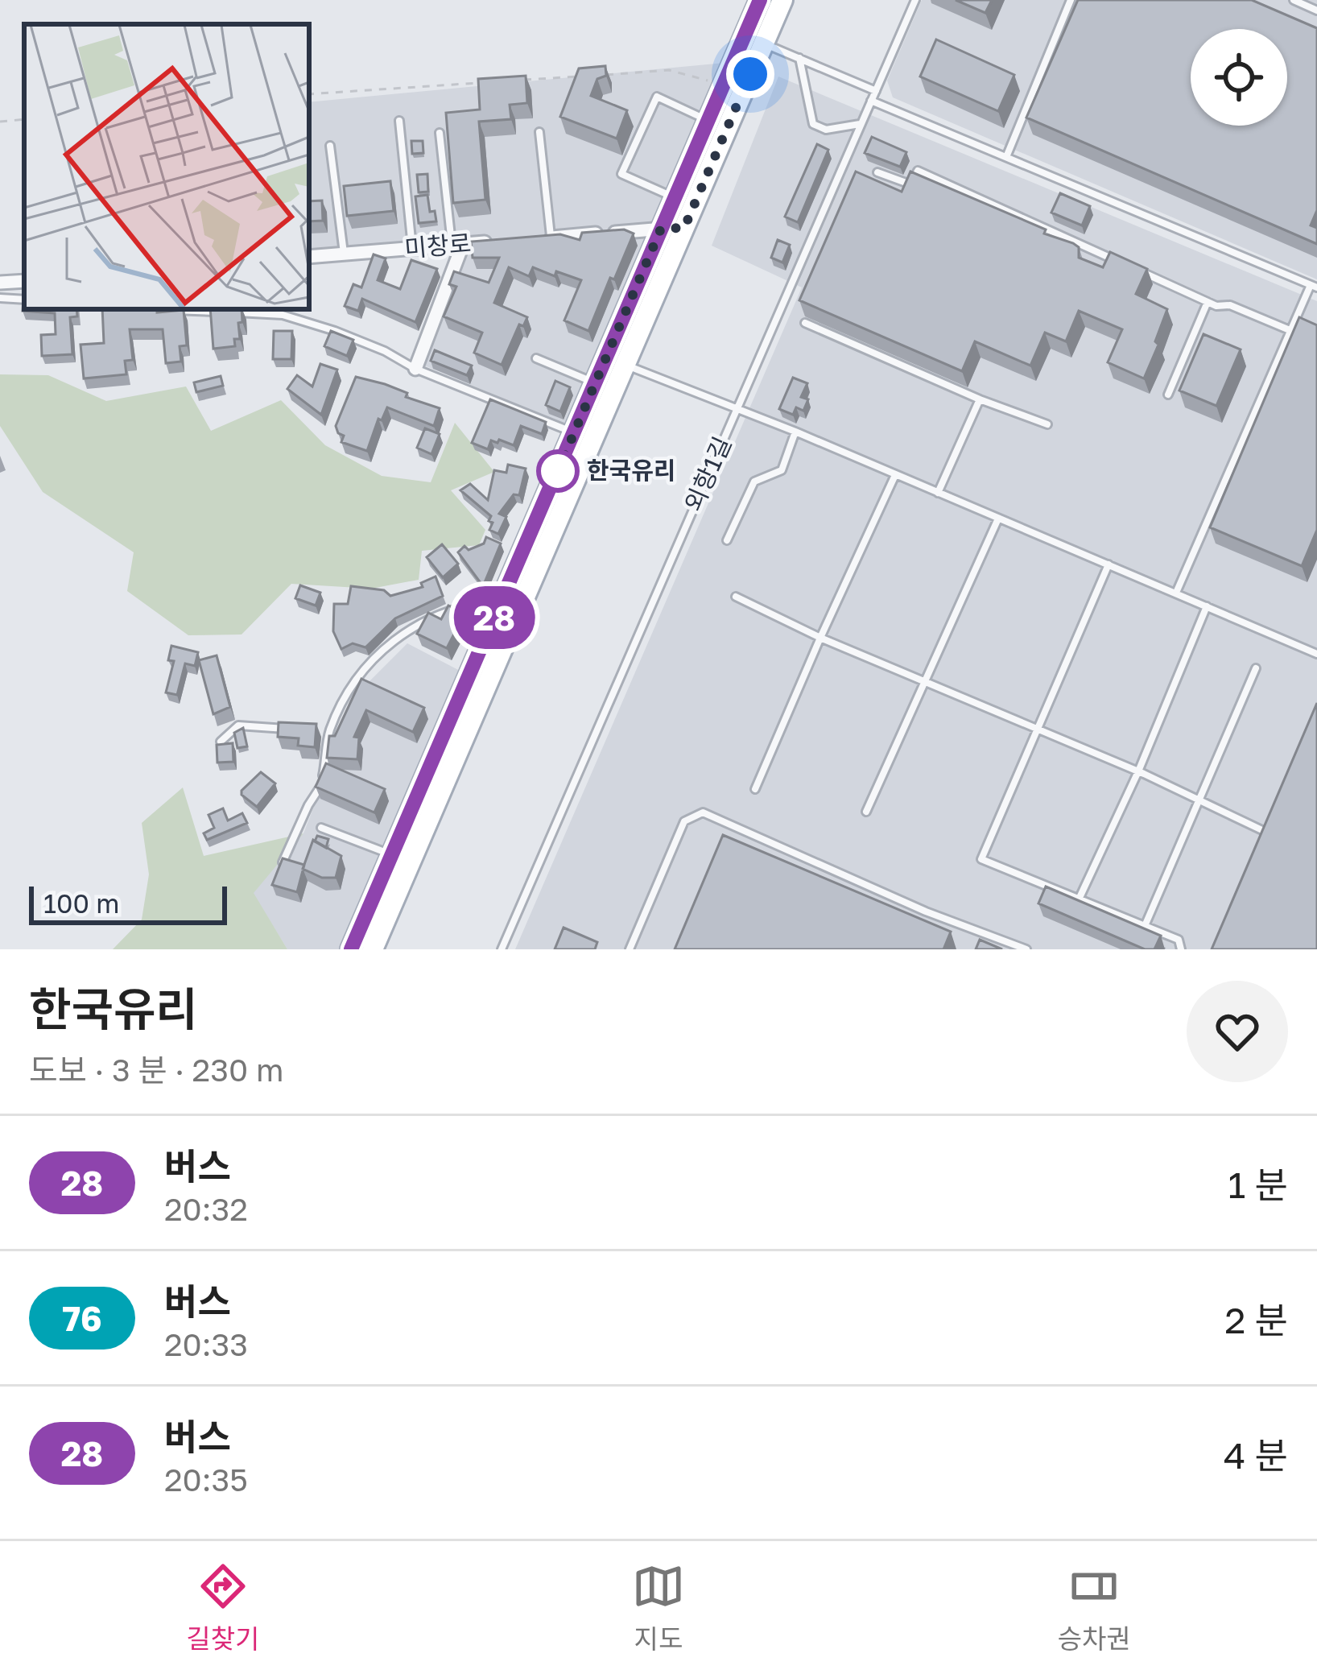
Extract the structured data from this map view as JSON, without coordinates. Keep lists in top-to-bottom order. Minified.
{"streets":{"street":["미창로"],"lane":["외항1길"]},"places":["한국유리"],"lines":["bus line 28"],"scale_bar":"100 m","page":{"on_map":"28","scale":"100 m","heading":["한국유리","도보 · 3 분 · 230 m"],"list":[{"mark":"28","name":"버스","note":"20:32","value":"1 분"},{"mark":"76","name":"버스","note":"20:33","value":"2 분"},{"mark":"28","name":"버스","note":"20:35","value":"4 분"}],"tabs":["길찾기","지도","승차권"]}}
